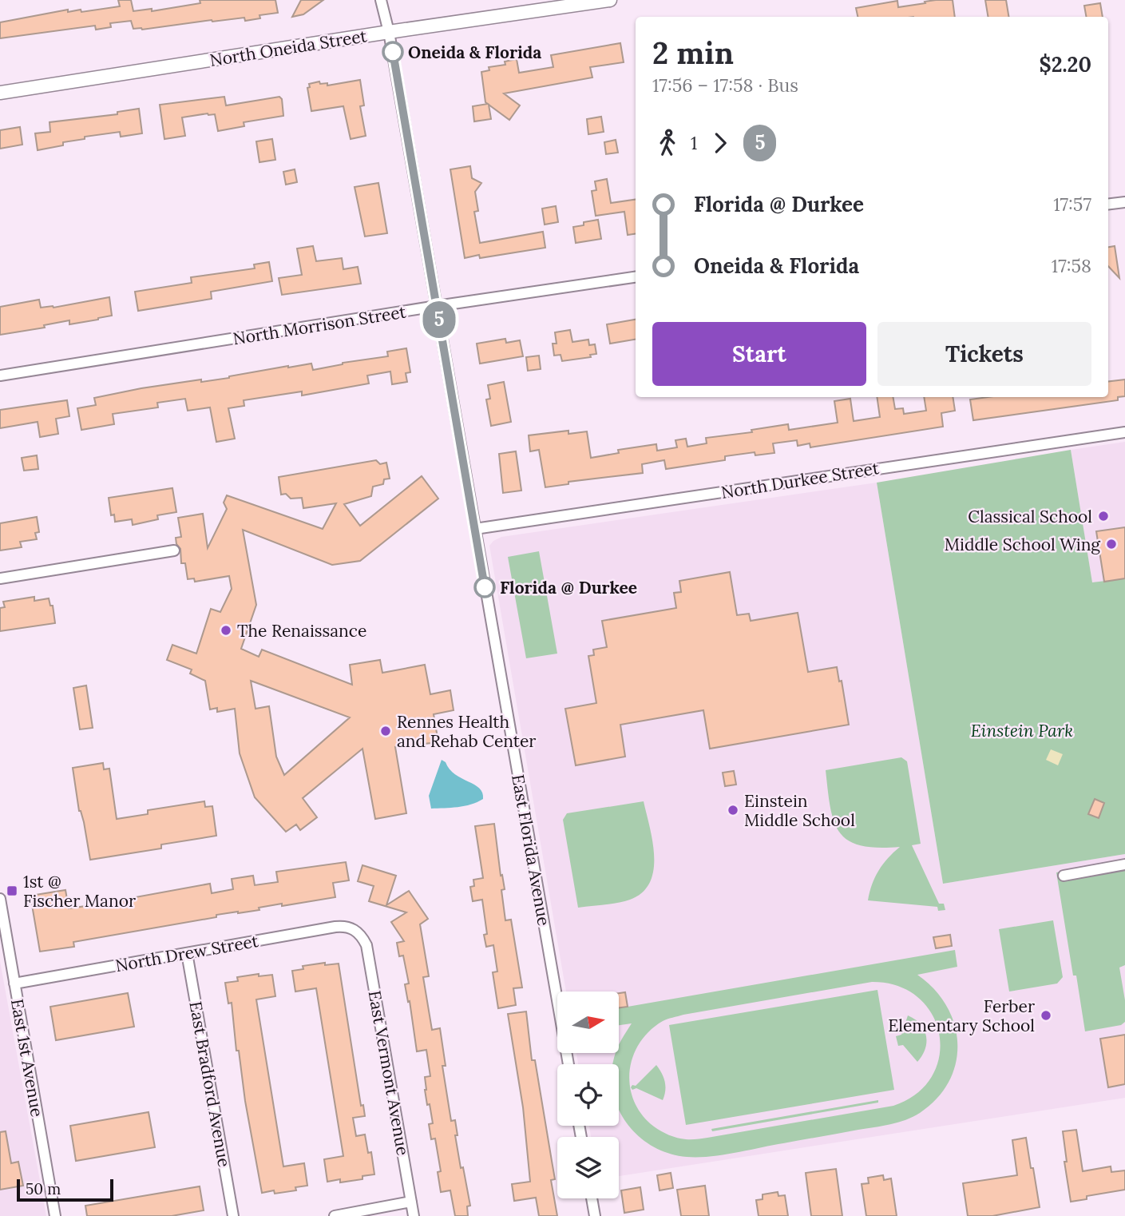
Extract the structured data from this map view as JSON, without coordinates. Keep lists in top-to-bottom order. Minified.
{"streets":{"street":["North Oneida Street","North Morrison Street","North Durkee Street","East Florida Avenue","North Drew Street","East 1st Avenue","East Vermont Avenue","East Bradford Avenue"]},"crossings":[["North Oneida Street","East Florida Avenue"],["North Morrison Street","East Florida Avenue"],["North Durkee Street","East Florida Avenue"],["North Drew Street","East 1st Avenue"],["North Drew Street","East Vermont Avenue"],["North Drew Street","East Bradford Avenue"]],"parks":["Einstein Park"],"places":{"other":["Oneida & Florida","Classical School","Middle School Wing","Florida @ Durkee","The Renaissance","Rennes Health and Rehab Center","Einstein Middle School","Ferber Elementary School"],"transit":["1st @ Fischer Manor"]},"lines":["bus line 5"],"scale_bar":"50 m","north":"right","page":{"on_map":"5","heading":["2 min","17:56 – 17:58 · Bus","$2.20"],"legs":["1","5"],"list":[{"name":"Florida @ Durkee","value":"17:57"},{"name":"Oneida & Florida","value":"17:58"}],"buttons":["Start","Tickets"],"scale":"50 m"}}
